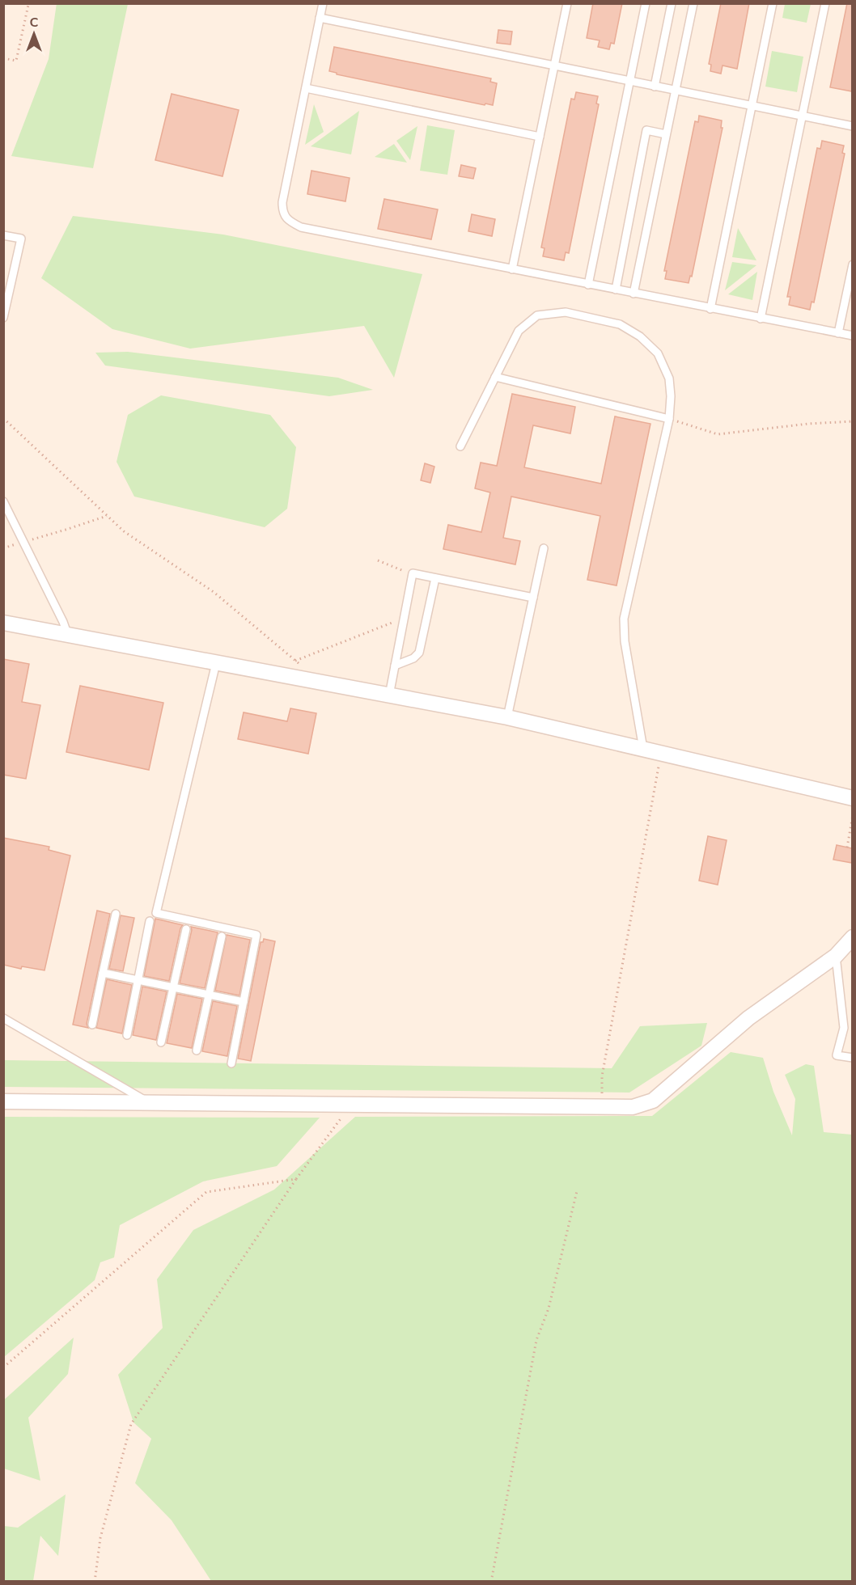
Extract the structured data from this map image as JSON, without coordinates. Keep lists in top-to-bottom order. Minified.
{"north":"top"}
